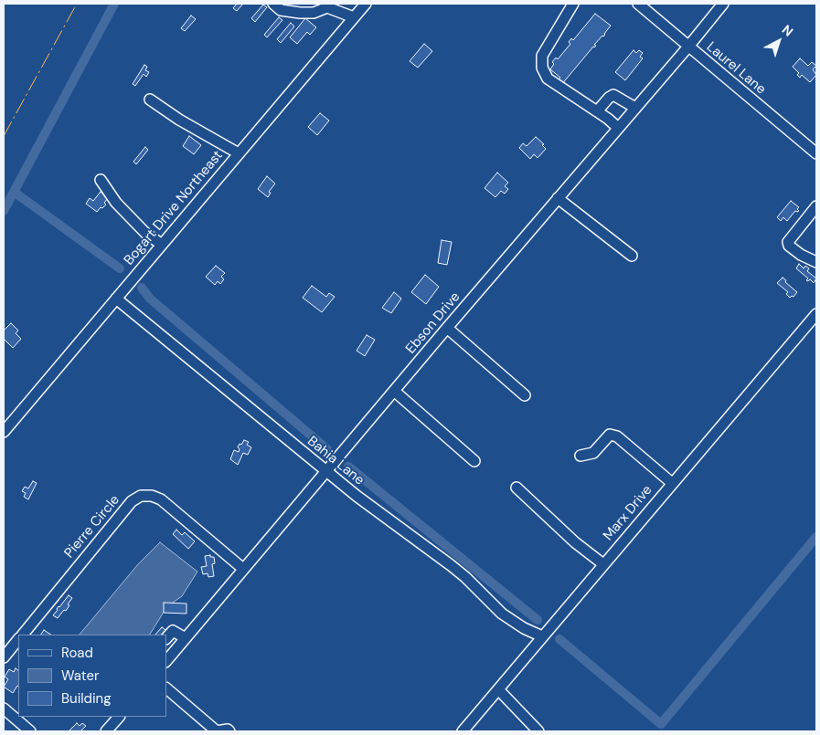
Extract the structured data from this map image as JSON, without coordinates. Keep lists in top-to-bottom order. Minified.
{"streets":{"street":["Laurel Lane","Bogart Drive Northeast","Ebson Drive","Bahia Lane","Marx Drive","Pierre Circle"]},"crossings":[["Laurel Lane","Ebson Drive"],["Bogart Drive Northeast","Bahia Lane"],["Ebson Drive","Bahia Lane"],["Ebson Drive","Pierre Circle"],["Bahia Lane","Marx Drive"]],"legend":["Road","Water","Building"],"north":"top right"}
